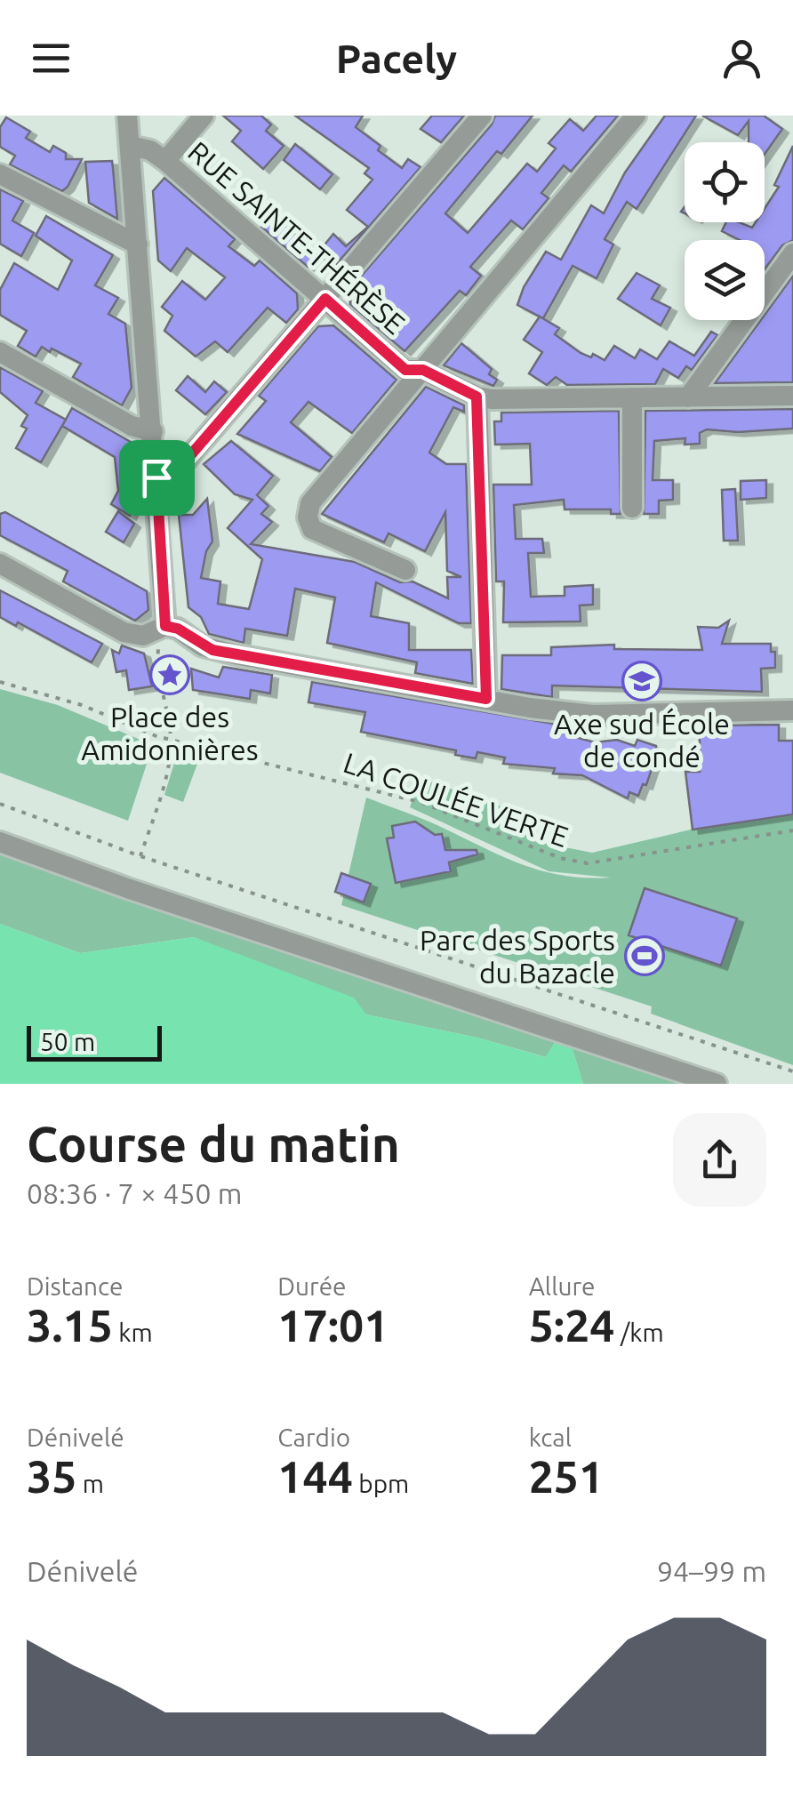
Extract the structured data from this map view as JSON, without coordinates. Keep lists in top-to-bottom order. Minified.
{"streets":{"street":["RUE SAINTE-THÉRÈSE"],"path":["LA COULÉE VERTE"]},"places":{"place":["Place des Amidonnières"],"school or university":["Axe sud École de condé"],"sports":["Parc des Sports du Bazacle"]},"scale_bar":"50 m","page":{"header":"Pacely","scale":"50 m","heading":["Course du matin","08:36 · 7 × 450 m"],"stats":[["Distance","3.15 km"],["Durée","17:01"],["Allure","5:24 /km"],["Dénivelé","35 m"],["Cardio","144 bpm"],["kcal","251"]],"chart":["Dénivelé","94–99 m"]}}
